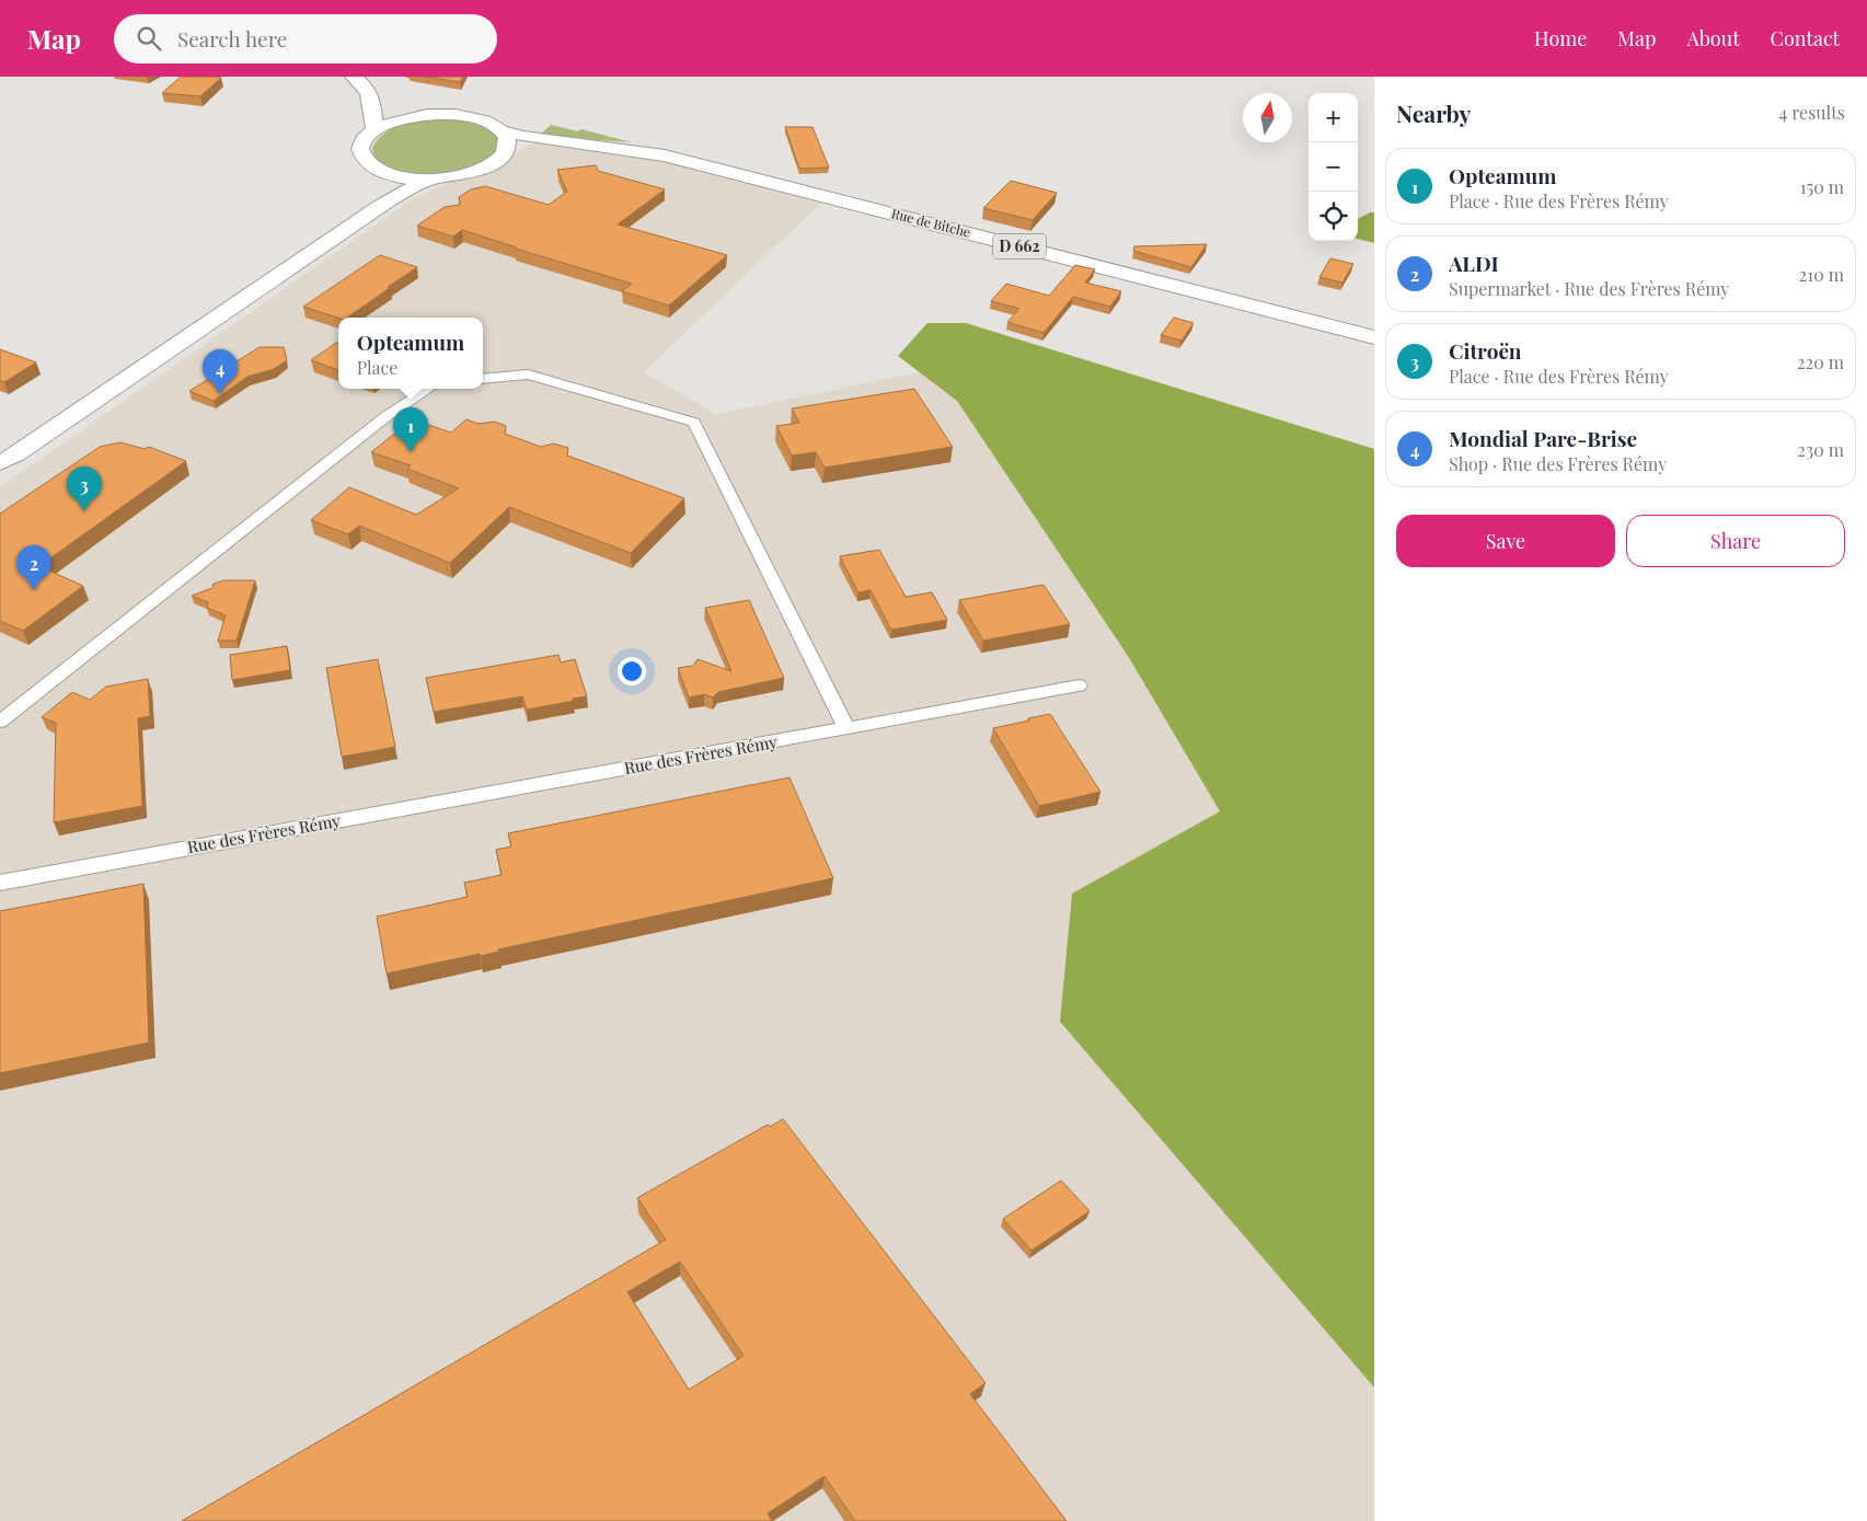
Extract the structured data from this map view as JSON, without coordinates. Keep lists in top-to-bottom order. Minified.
{"streets":{"main road":["Rue de Bitche","D 662"],"street":["Rue des Frères Rémy"]},"crossings":[["Rue de Bitche","D 662"]],"north":"top","page":{"header":"Map","search":"Search here","nav":["Home","Map","About","Contact"],"heading":["Nearby","4 results"],"map_buttons":["+","−"],"list":[{"mark":"1","name":"Opteamum","note":"Place · Rue des Frères Rémy","value":"150 m"},{"mark":"2","name":"ALDI","note":"Supermarket · Rue des Frères Rémy","value":"210 m"},{"mark":"3","name":"Citroën","note":"Place · Rue des Frères Rémy","value":"220 m"},{"mark":"4","name":"Mondial Pare-Brise","note":"Shop · Rue des Frères Rémy","value":"230 m"}],"popup":["Opteamum","Place"],"pins":["4","1","3","2"],"buttons":["Save","Share"]}}
